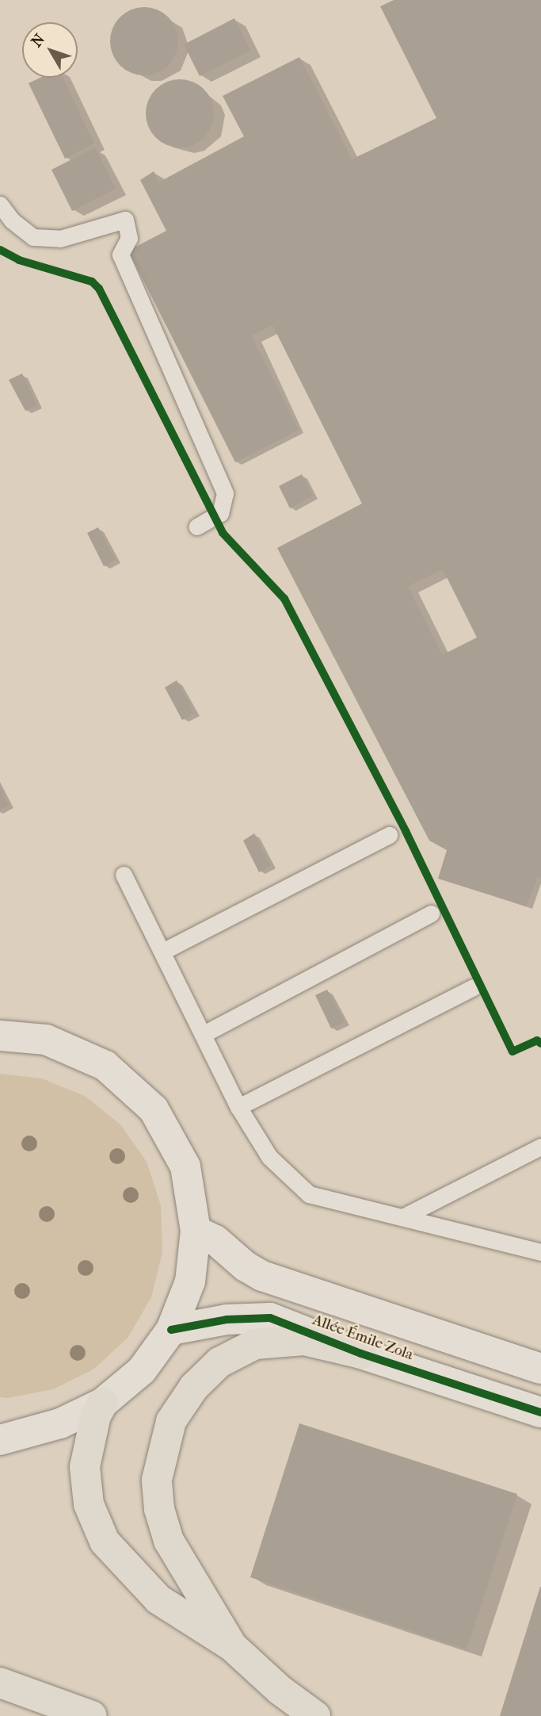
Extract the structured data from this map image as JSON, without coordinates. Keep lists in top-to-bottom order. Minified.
{"streets":{"street":["Allée Émile Zola"]},"north":"top left"}
